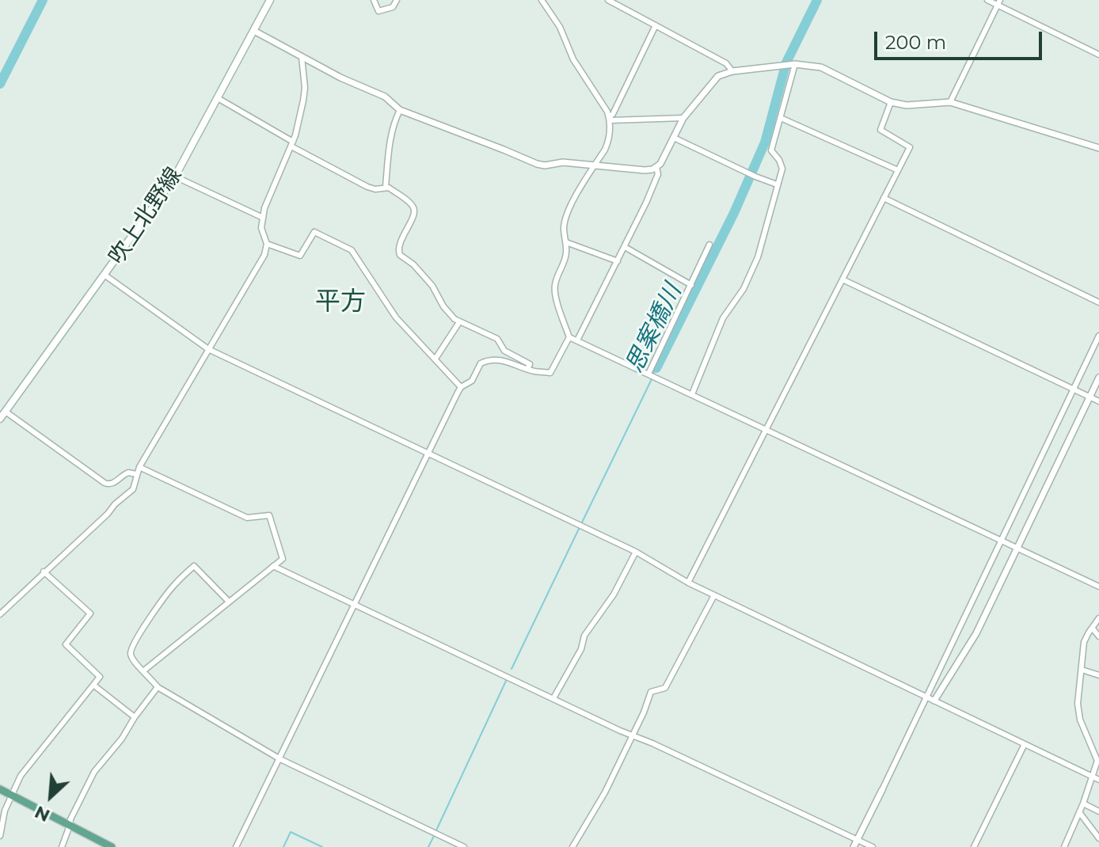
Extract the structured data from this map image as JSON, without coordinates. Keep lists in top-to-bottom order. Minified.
{"streets":{"main road":["吹上北野線"]},"districts":["平方"],"water":["思案橋川"],"scale_bar":"200 m","north":"bottom left"}
